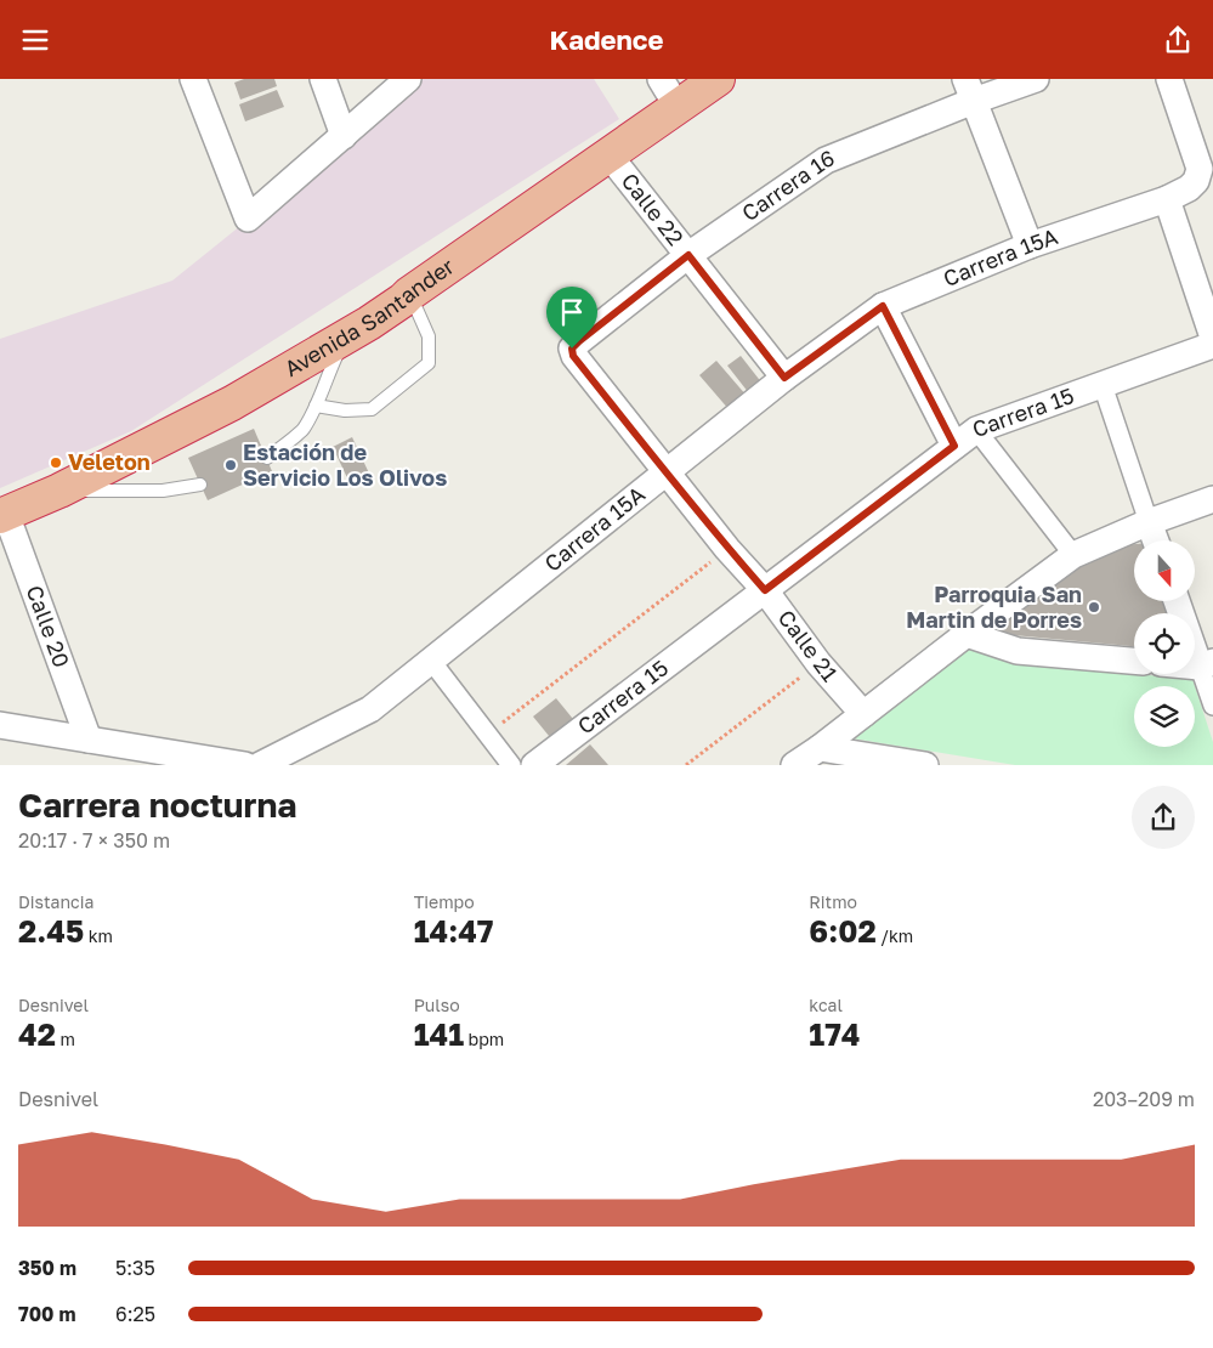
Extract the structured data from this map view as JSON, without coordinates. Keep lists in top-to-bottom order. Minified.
{"streets":{"highway":["Avenida Santander"],"street":["Carrera 16","Calle 22","Carrera 15A","Carrera 15","Calle 20","Calle 21"]},"crossings":[["Carrera 16","Calle 22"],["Carrera 16","Calle 21"],["Calle 22","Carrera 15A"],["Calle 22","Avenida Santander"],["Carrera 15A","Calle 21"],["Avenida Santander","Calle 20"],["Carrera 15","Calle 21"]],"places":["Veleton","Estación de Servicio Los Olivos","Parroquia San Martin de Porres"],"north":"bottom","page":{"header":"Kadence","heading":["Carrera nocturna","20:17 · 7 × 350 m"],"stats":[["Distancia","2.45 km"],["Tiempo","14:47"],["Ritmo","6:02 /km"],["Desnivel","42 m"],["Pulso","141 bpm"],["kcal","174"]],"chart":["Desnivel","203–209 m"],"list":[{"name":"350 m","note":"5:35"},{"name":"700 m","note":"6:25"}]}}
